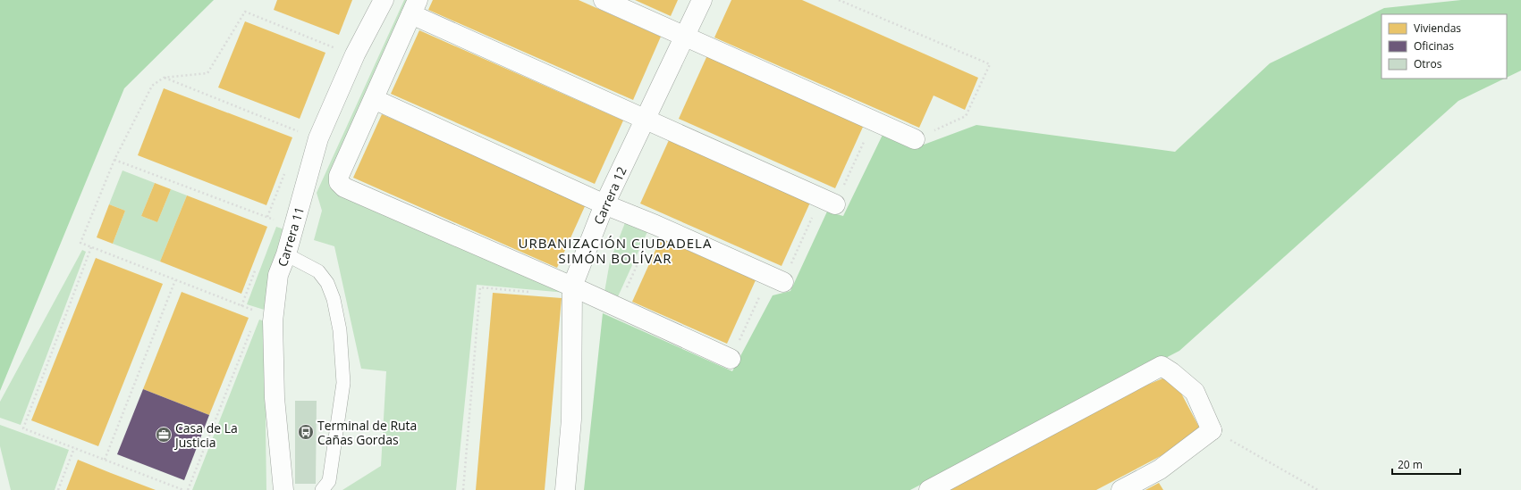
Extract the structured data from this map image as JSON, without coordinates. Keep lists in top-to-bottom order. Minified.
{"streets":{"street":["Carrera 12","Carrera 11"]},"districts":["URBANIZACIÓN CIUDADELA SIMÓN BOLÍVAR"],"places":{"bus stop":["Terminal de Ruta Cañas Gordas"],"office":["Casa de La Justicia"]},"legend":["Viviendas","Oficinas","Otros"],"scale_bar":"20 m"}
